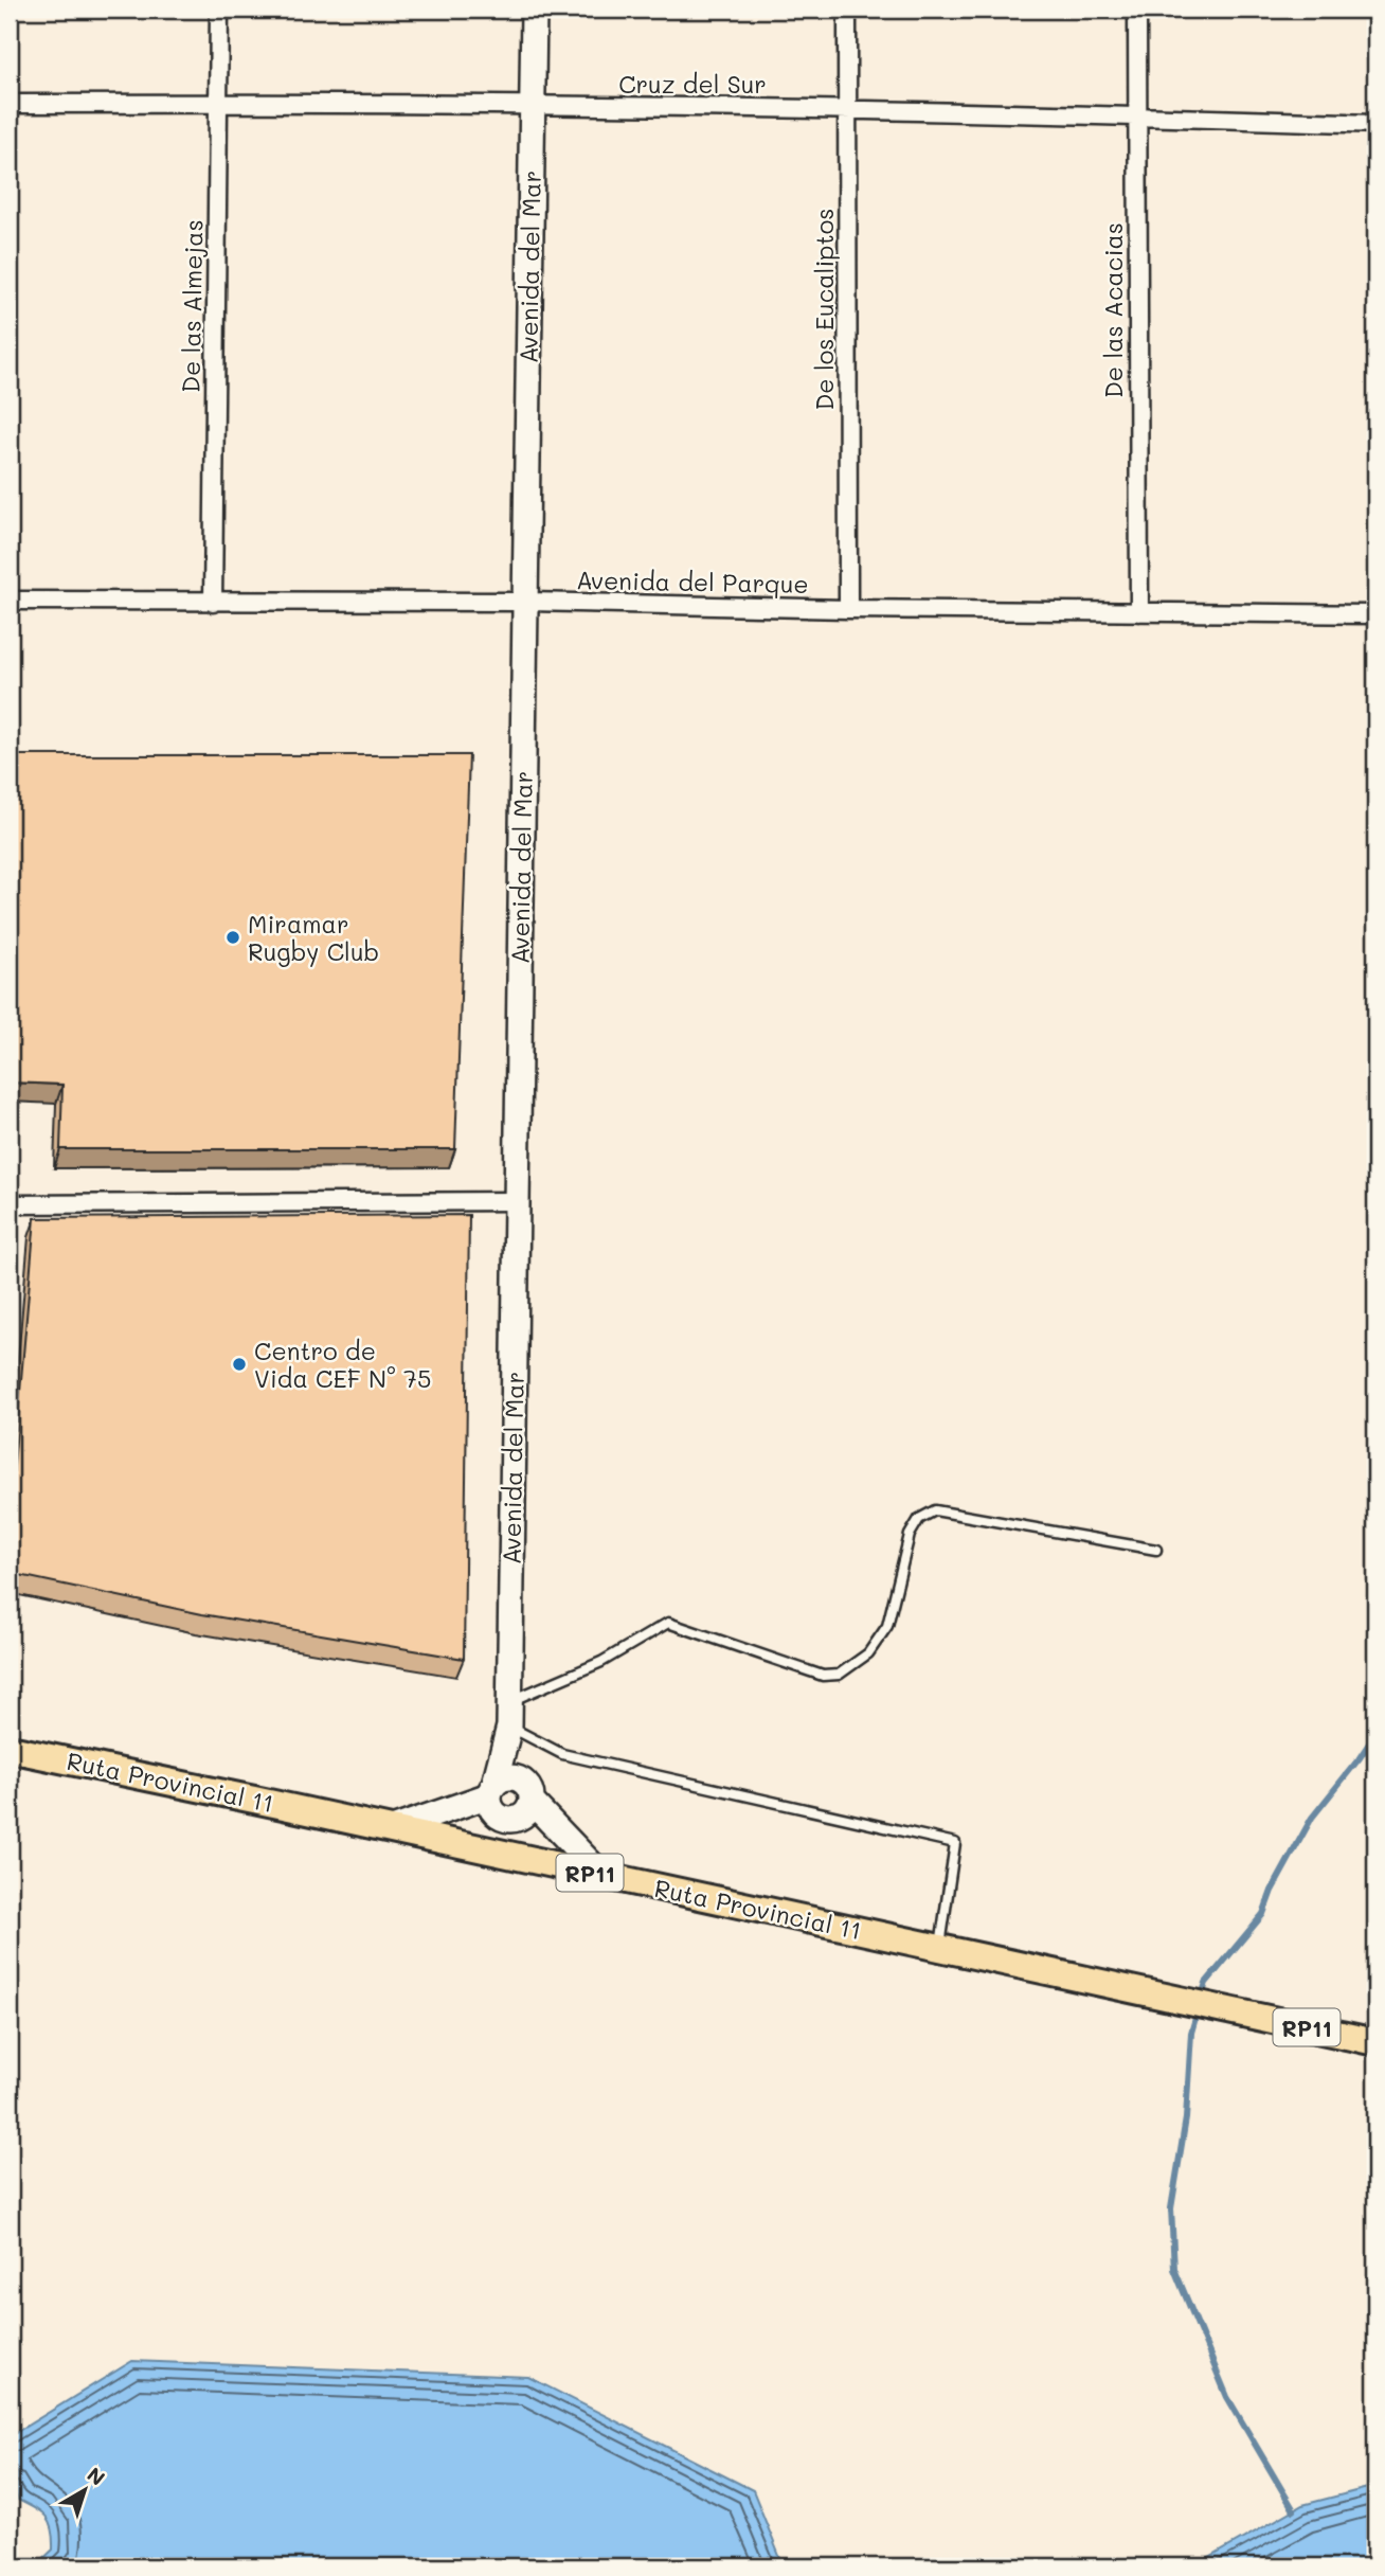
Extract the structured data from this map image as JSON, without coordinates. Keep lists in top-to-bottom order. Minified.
{"streets":{"main road":["Avenida del Mar","Ruta Provincial 11","RP11"],"street":["Cruz del Sur","De las Almejas","De los Eucaliptos","De las Acacias","Avenida del Parque"]},"crossings":[["Cruz del Sur","Avenida del Mar"],["Cruz del Sur","De las Almejas"],["Cruz del Sur","De los Eucaliptos"],["Cruz del Sur","De las Acacias"],["Avenida del Mar","Avenida del Parque"],["Avenida del Mar","Ruta Provincial 11"],["De las Almejas","Avenida del Parque"],["De los Eucaliptos","Avenida del Parque"],["De las Acacias","Avenida del Parque"]],"places":["Miramar Rugby Club","Centro de Vida CEF N° 75"],"north":"top right"}
